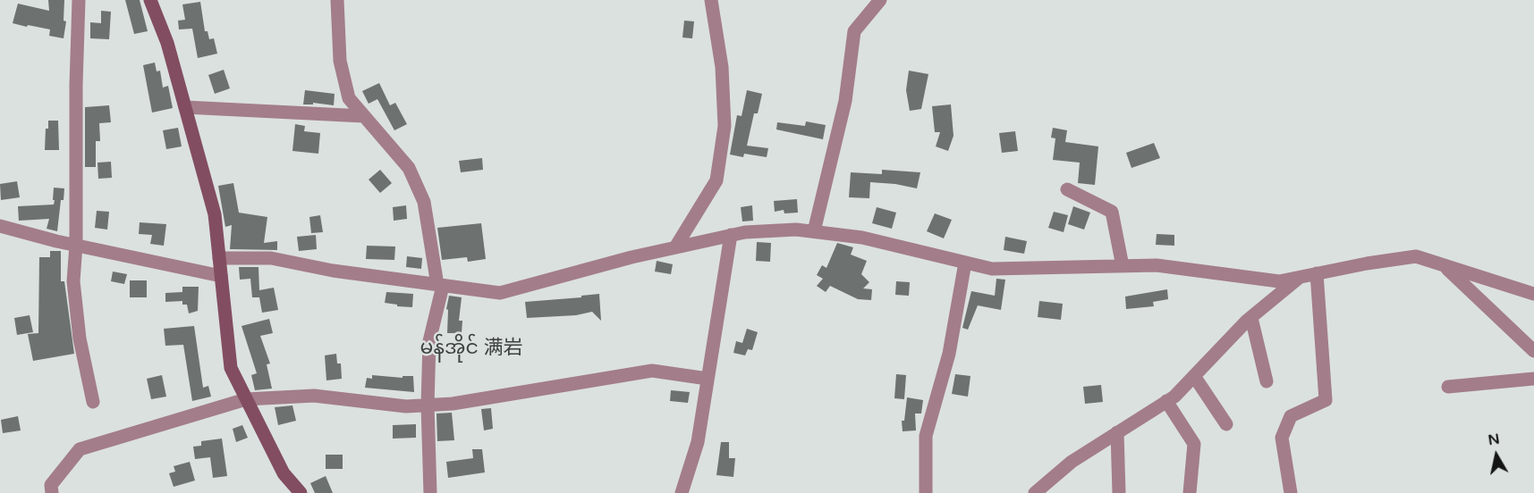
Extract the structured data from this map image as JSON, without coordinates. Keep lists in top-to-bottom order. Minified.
{"districts":["မန်အိုင် 满岩"],"north":"top"}
